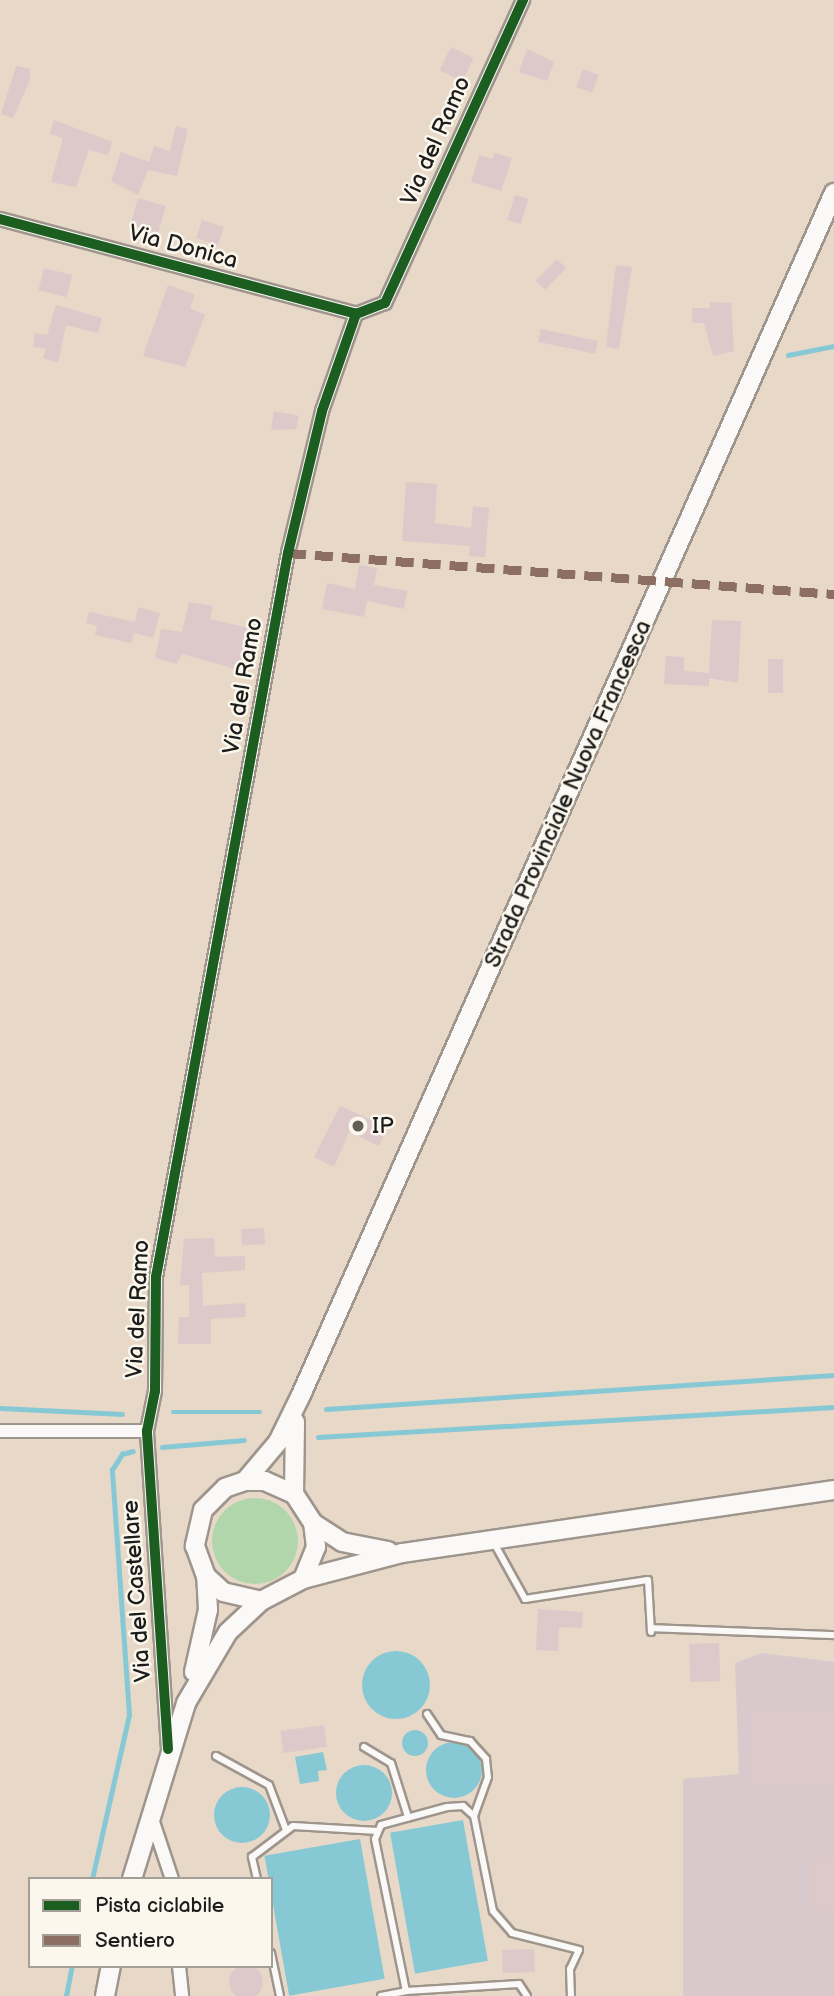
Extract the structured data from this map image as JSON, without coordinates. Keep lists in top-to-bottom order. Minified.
{"streets":{"main road":["Strada Provinciale Nuova Francesca"],"street":["Via del Ramo","Via Donica","Via del Castellare"]},"crossings":[["Via del Ramo","Via Donica"],["Via del Ramo","Via del Castellare"]],"places":["IP"],"legend":["Pista ciclabile","Sentiero"]}
